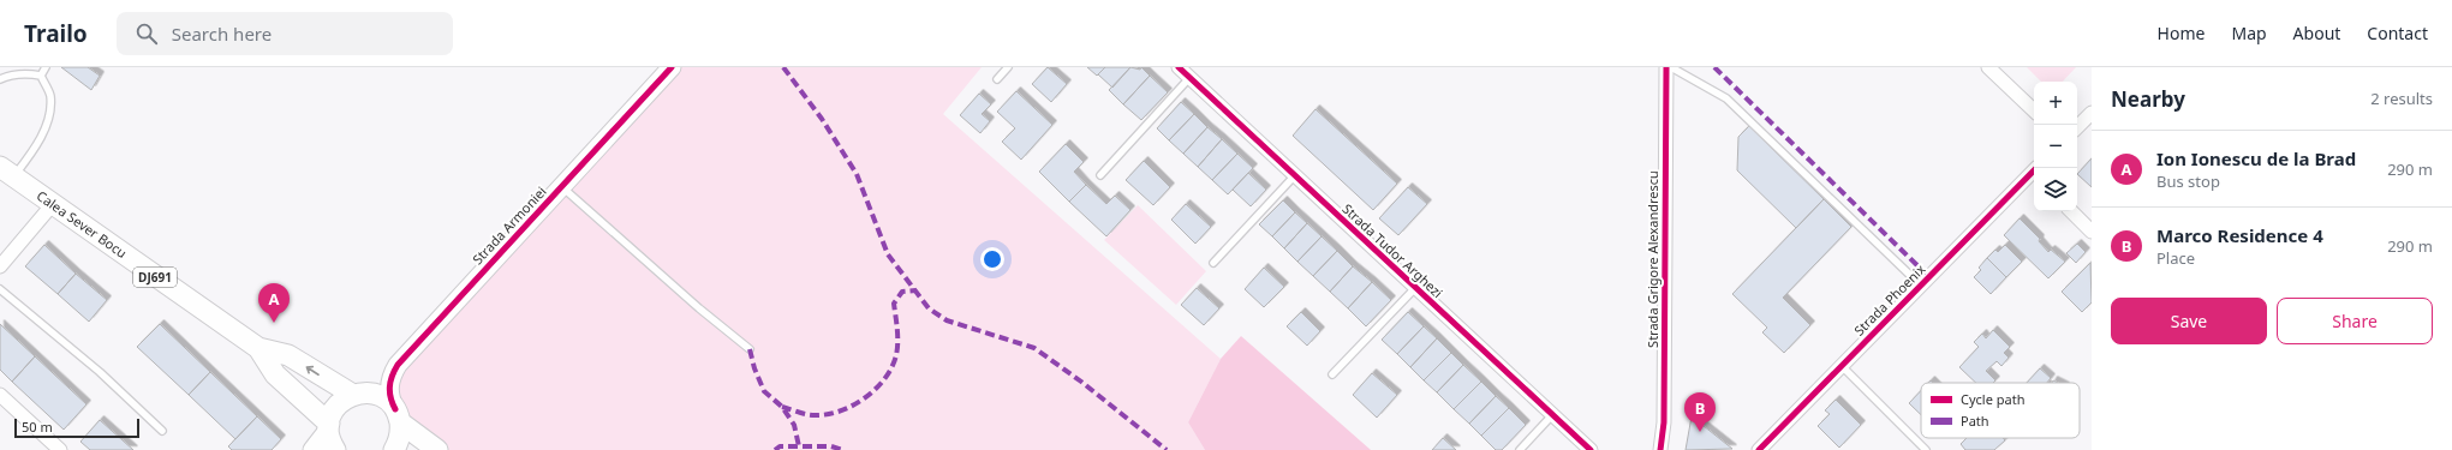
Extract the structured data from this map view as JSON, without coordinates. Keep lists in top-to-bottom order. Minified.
{"streets":{"main road":["Calea Sever Bocu","DJ691"],"street":["Strada Armoniei","Strada Tudor Arghezi","Strada Grigore Alexandrescu","Strada Phoenix"]},"legend":["Cycle path","Path"],"scale_bar":"50 m","page":{"header":"Trailo","search":"Search here","nav":["Home","Map","About","Contact"],"heading":["Nearby","2 results"],"map_buttons":["+","−"],"list":[{"mark":"A","name":"Ion Ionescu de la Brad","note":"Bus stop","value":"290 m"},{"mark":"B","name":"Marco Residence 4","note":"Place","value":"290 m"}],"pins":["A","B"],"buttons":["Save","Share"],"scale":"50 m"}}
